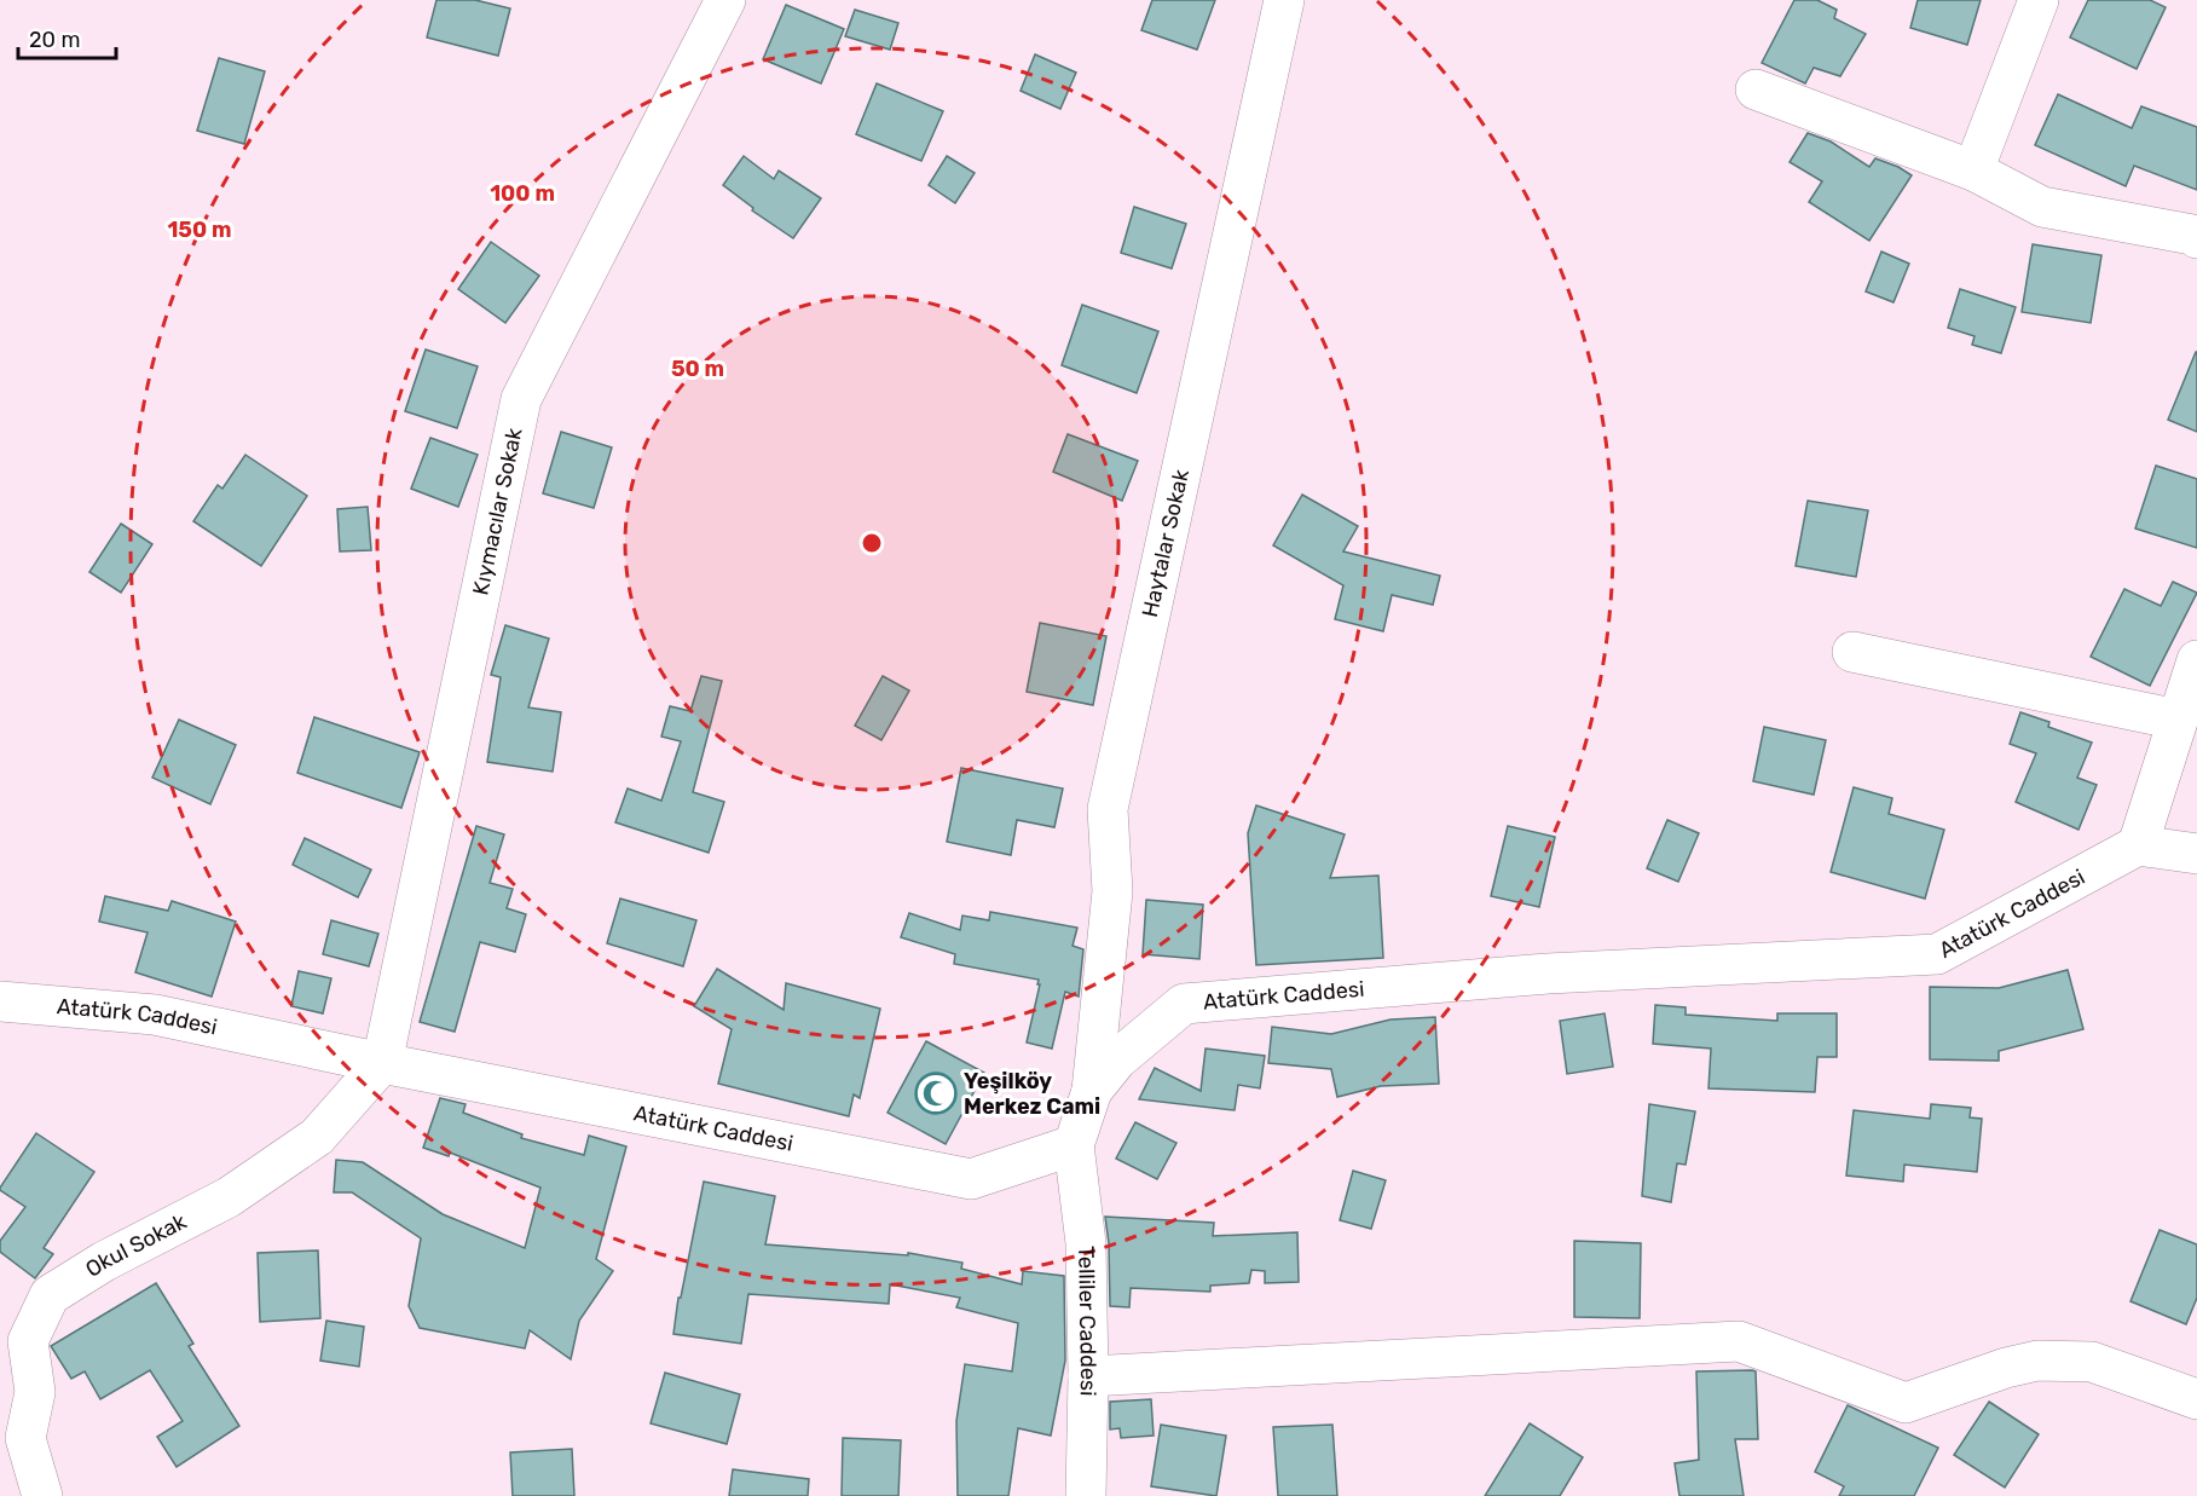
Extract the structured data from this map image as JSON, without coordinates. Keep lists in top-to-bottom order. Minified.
{"streets":{"street":["Kıymacılar Sokak","Haytalar Sokak","Atatürk Caddesi","Okul Sokak","Telliler Caddesi"]},"crossings":[["Kıymacılar Sokak","Atatürk Caddesi"],["Kıymacılar Sokak","Okul Sokak"],["Haytalar Sokak","Atatürk Caddesi"],["Atatürk Caddesi","Okul Sokak"],["Atatürk Caddesi","Telliler Caddesi"]],"places":{"mosque":["Yeşilköy Merkez Cami"]},"scale_bar":"20 m","rings":["100 m","150 m","50 m"]}
